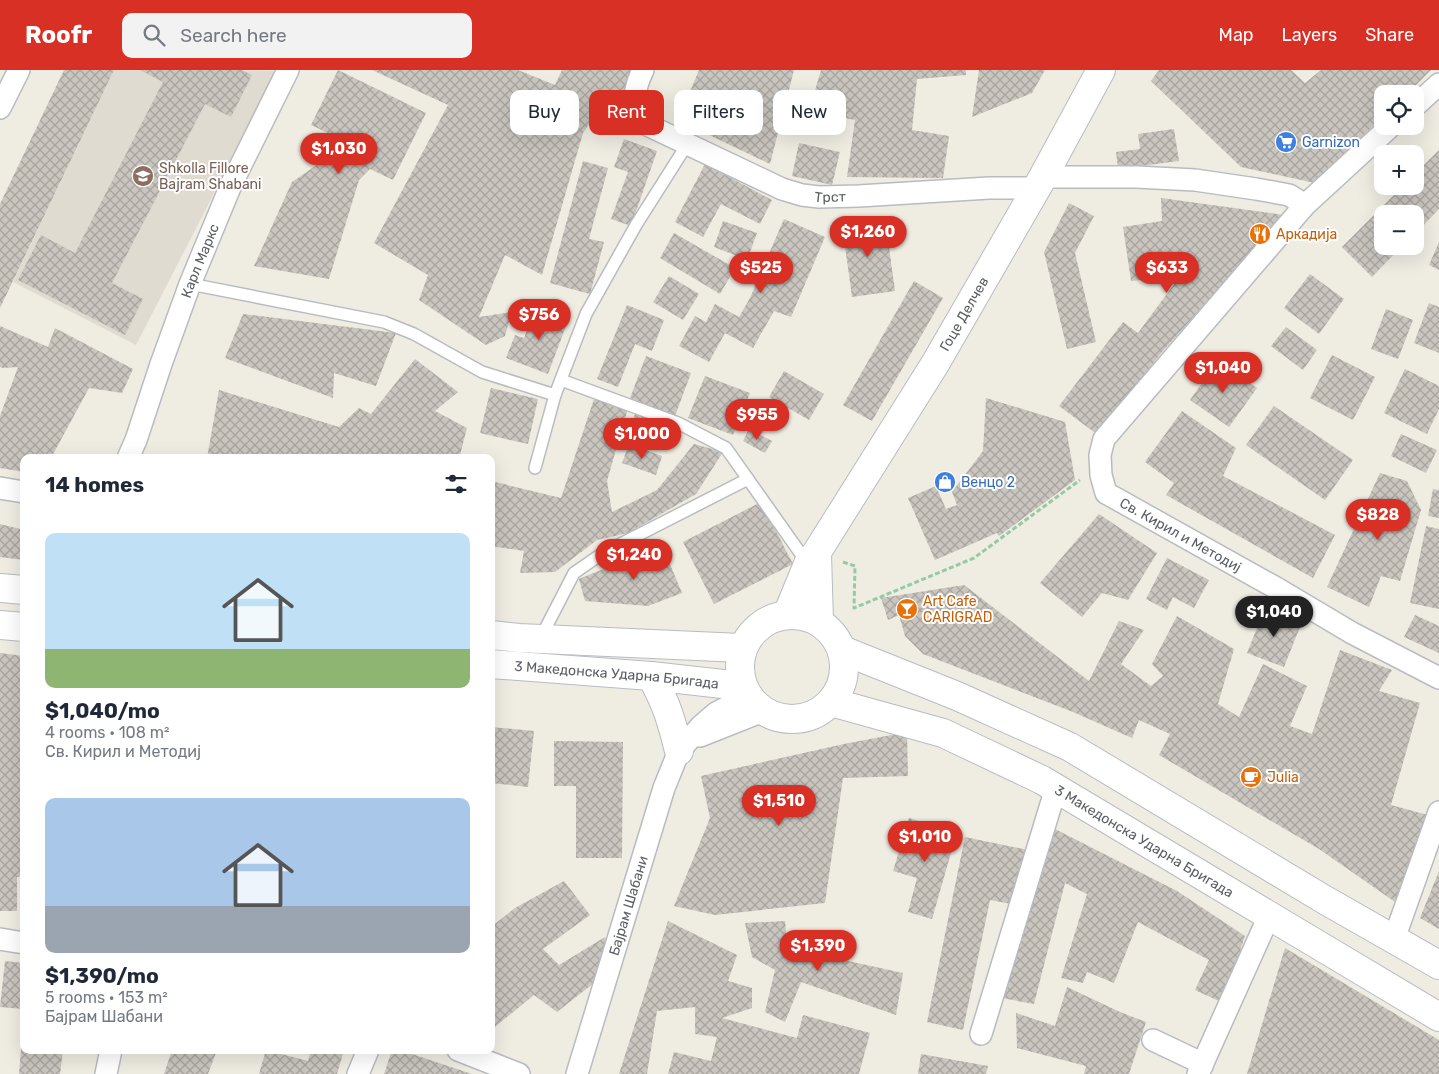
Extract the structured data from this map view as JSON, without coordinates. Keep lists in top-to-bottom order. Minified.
{"streets":{"street":["Трст","Карл Маркс","Гоце Делчев","Св. Кирил и Методиј","3 Македонска Ударна Бригада","Бајрам Шабани"]},"crossings":[["Трст","Гоце Делчев"],["Гоце Делчев","3 Македонска Ударна Бригада"],["Гоце Делчев","Бајрам Шабани"],["3 Македонска Ударна Бригада","Бајрам Шабани"]],"places":{"supermarket":["Garnizon"],"school or university":["Shkolla Fillore Bajram Shabani"],"restaurant":["Аркадија"],"shop":["Венцо 2"],"bar":["Art Cafe CARIGRAD"],"cafe":["Julia"]},"page":{"header":"Roofr","search":"Search here","nav":["Map","Layers","Share"],"map_buttons":["+","−"],"chip":["Buy","Rent","Filters","New"],"price":["$1,030","$1,260","$525","$633","$756","$1,040","$955","$1,000","$828","$1,240","$1,040","$1,510","$1,010","$1,390"],"heading":"14 homes","list":[{"name":"$1,040/mo","note":"4 rooms · 108 m² · Св. Кирил и Методиј"},{"name":"$1,390/mo","note":"5 rooms · 153 m² · Бајрам Шабани"}]}}
